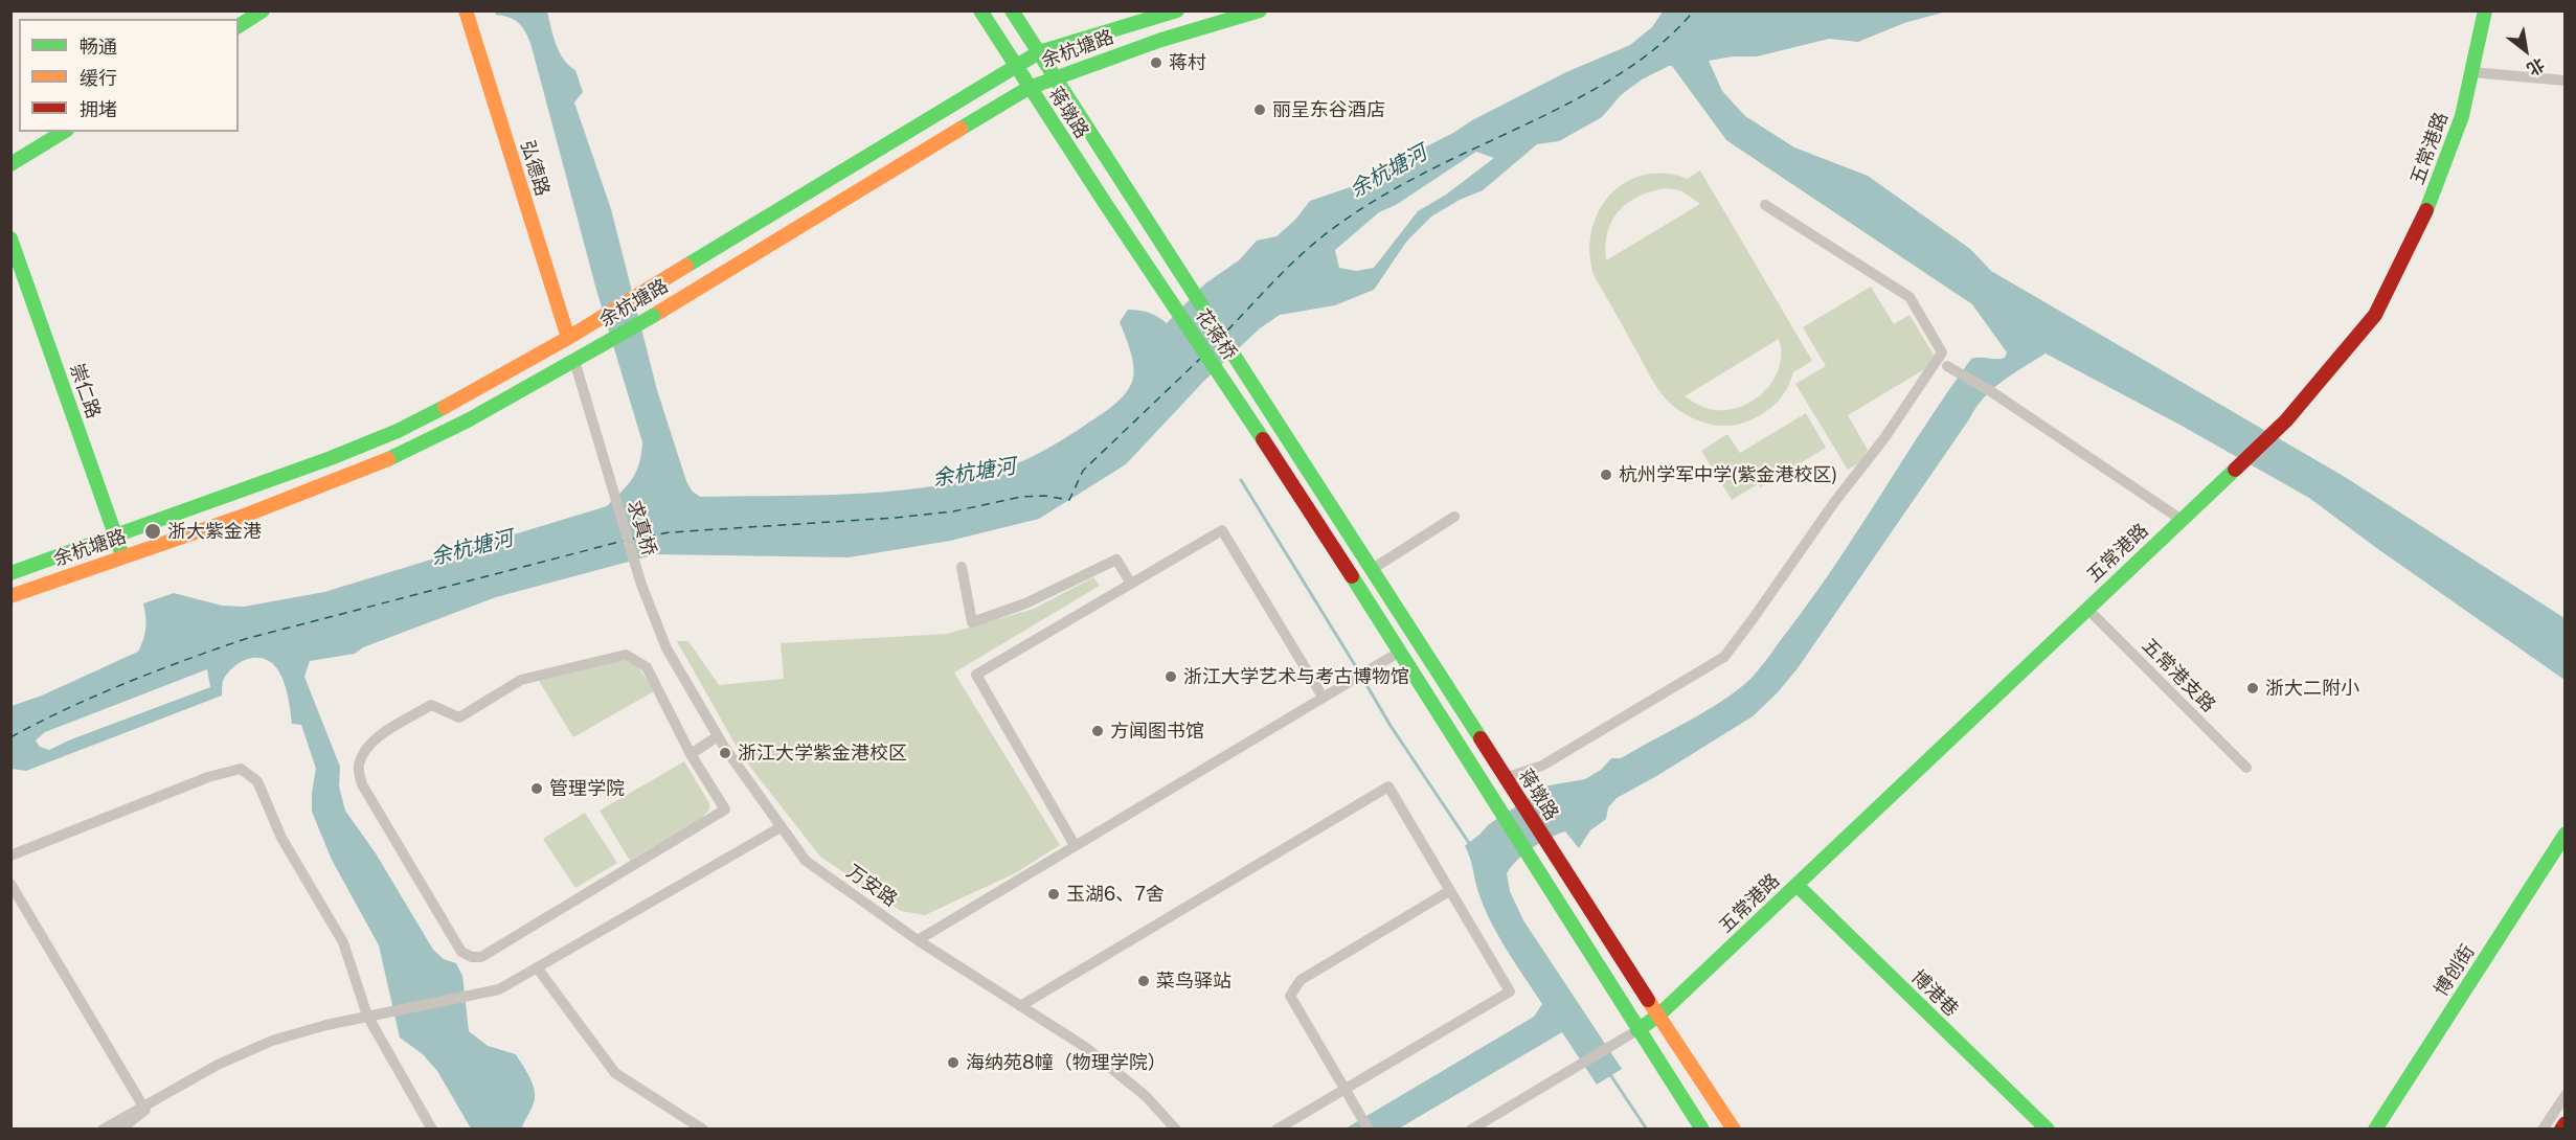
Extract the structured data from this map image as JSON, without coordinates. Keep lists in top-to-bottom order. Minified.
{"streets":{"main road":["余杭塘路","蒋墩路","五常港路","弘德路","花蒋桥","崇仁路","博创街","博港巷"],"street":["求真桥","五常港支路","万安路"]},"crossings":[["余杭塘路","蒋墩路"],["余杭塘路","弘德路"],["余杭塘路","崇仁路"],["余杭塘路","求真桥"],["蒋墩路","五常港路"],["蒋墩路","花蒋桥"],["五常港路","五常港支路"],["五常港路","博港巷"],["求真桥","万安路"]],"water":["余杭塘河"],"places":["蒋村","丽呈东谷酒店","杭州学军中学(紫金港校区)","浙大紫金港","浙江大学艺术与考古博物馆","浙大二附小","方闻图书馆","浙江大学紫金港校区","管理学院","玉湖6、7舍","菜鸟驿站","海纳苑8幢（物理学院）"],"legend":["畅通","缓行","拥堵"],"north":"bottom right"}
